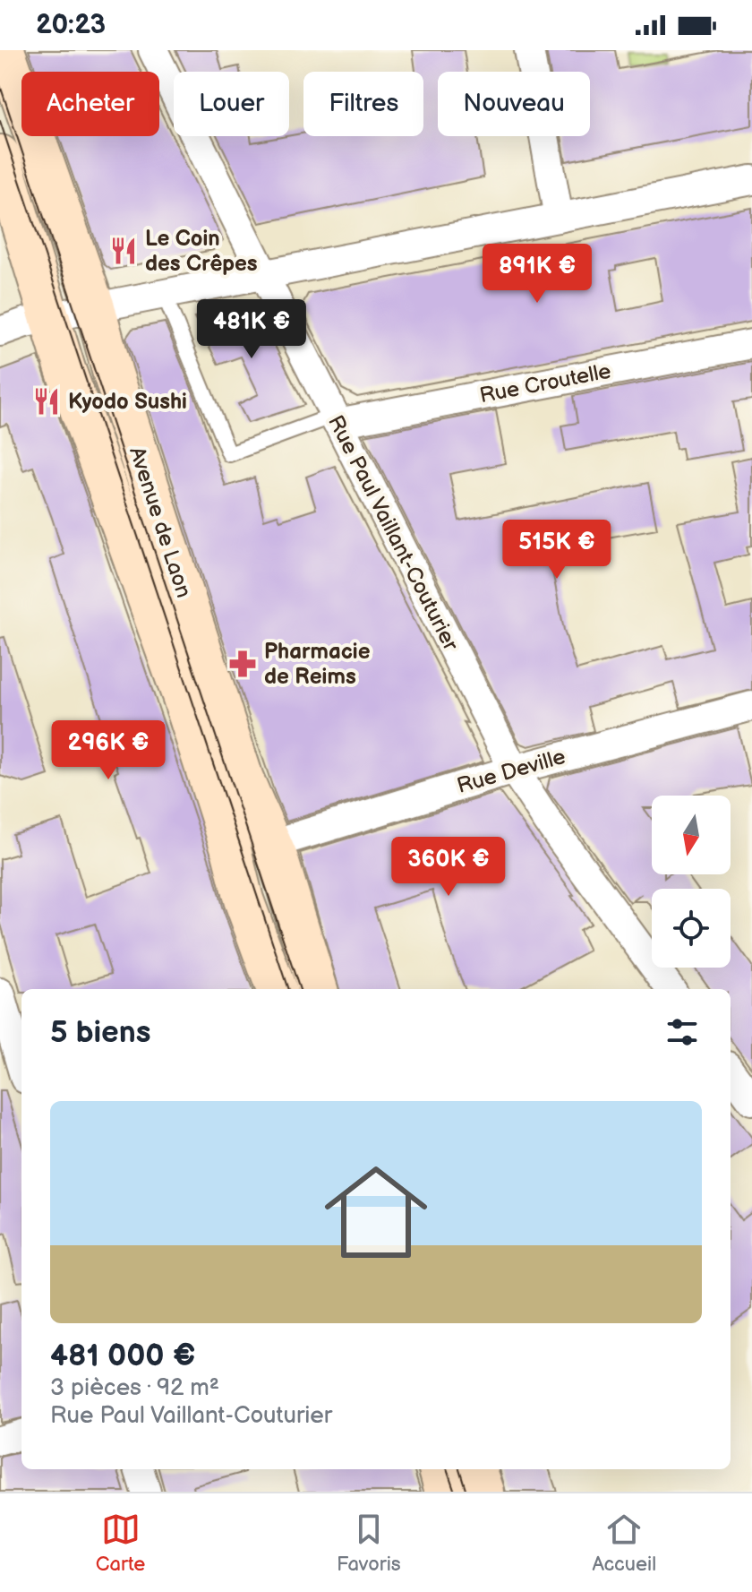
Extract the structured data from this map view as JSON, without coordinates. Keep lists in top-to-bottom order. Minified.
{"streets":{"main road":["Avenue de Laon"],"street":["Rue Croutelle","Rue Paul Vaillant-Couturier","Rue Deville"]},"crossings":[["Rue Croutelle","Rue Paul Vaillant-Couturier"],["Avenue de Laon","Rue Deville"],["Rue Paul Vaillant-Couturier","Rue Deville"]],"places":{"restaurant":["Le Coin des Crêpes","Kyodo Sushi"],"pharmacy":["Pharmacie de Reims"]},"north":"bottom","page":{"status":"20:23","chip":["Acheter","Louer","Filtres","Nouveau"],"price":["891K €","481K €","515K €","296K €","360K €"],"heading":"5 biens","list":[{"name":"481 000 €","note":"3 pièces · 92 m² · Rue Paul Vaillant-Couturier"}],"tabs":["Carte","Favoris","Accueil"]}}
